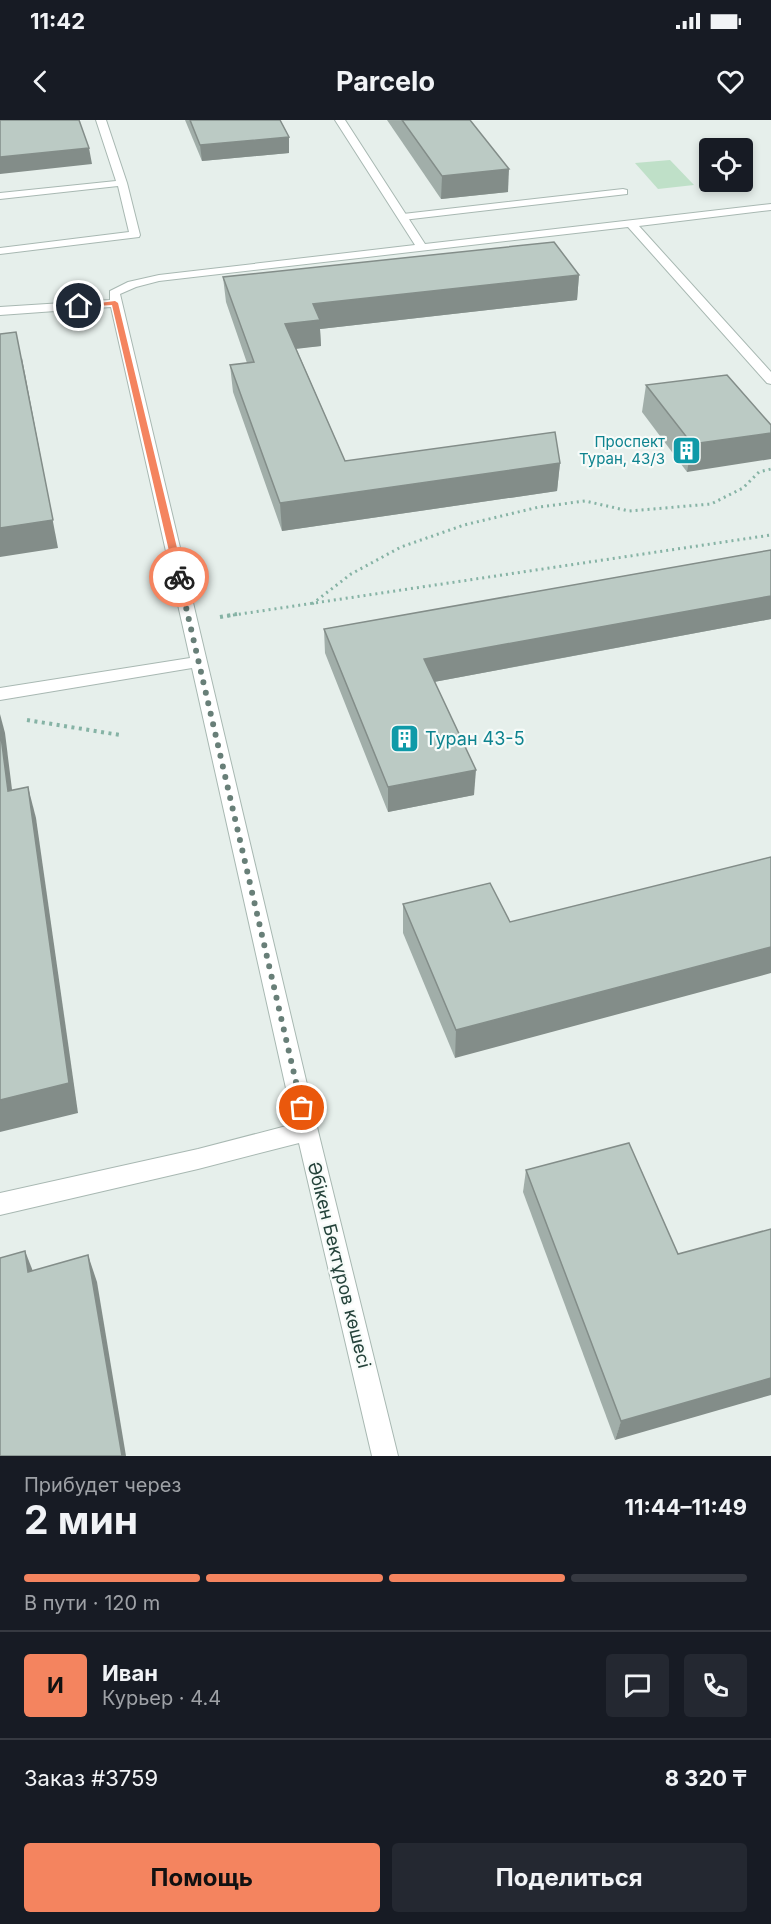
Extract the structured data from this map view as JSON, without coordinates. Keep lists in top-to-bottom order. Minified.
{"streets":{"street":["Әбікен Бектұров көшесі"]},"places":{"building":["Проспект Туран, 43/3","Туран 43-5"]},"page":{"status":"11:42","header":"Parcelo","heading":["2 мин","Прибудет через","11:44–11:49"],"panel":["Иван","Курьер · 4.4","Заказ #3759","8 320 ₸"],"bar":"В пути · 120 m","round":"И","buttons":["Помощь","Поделиться"]}}
